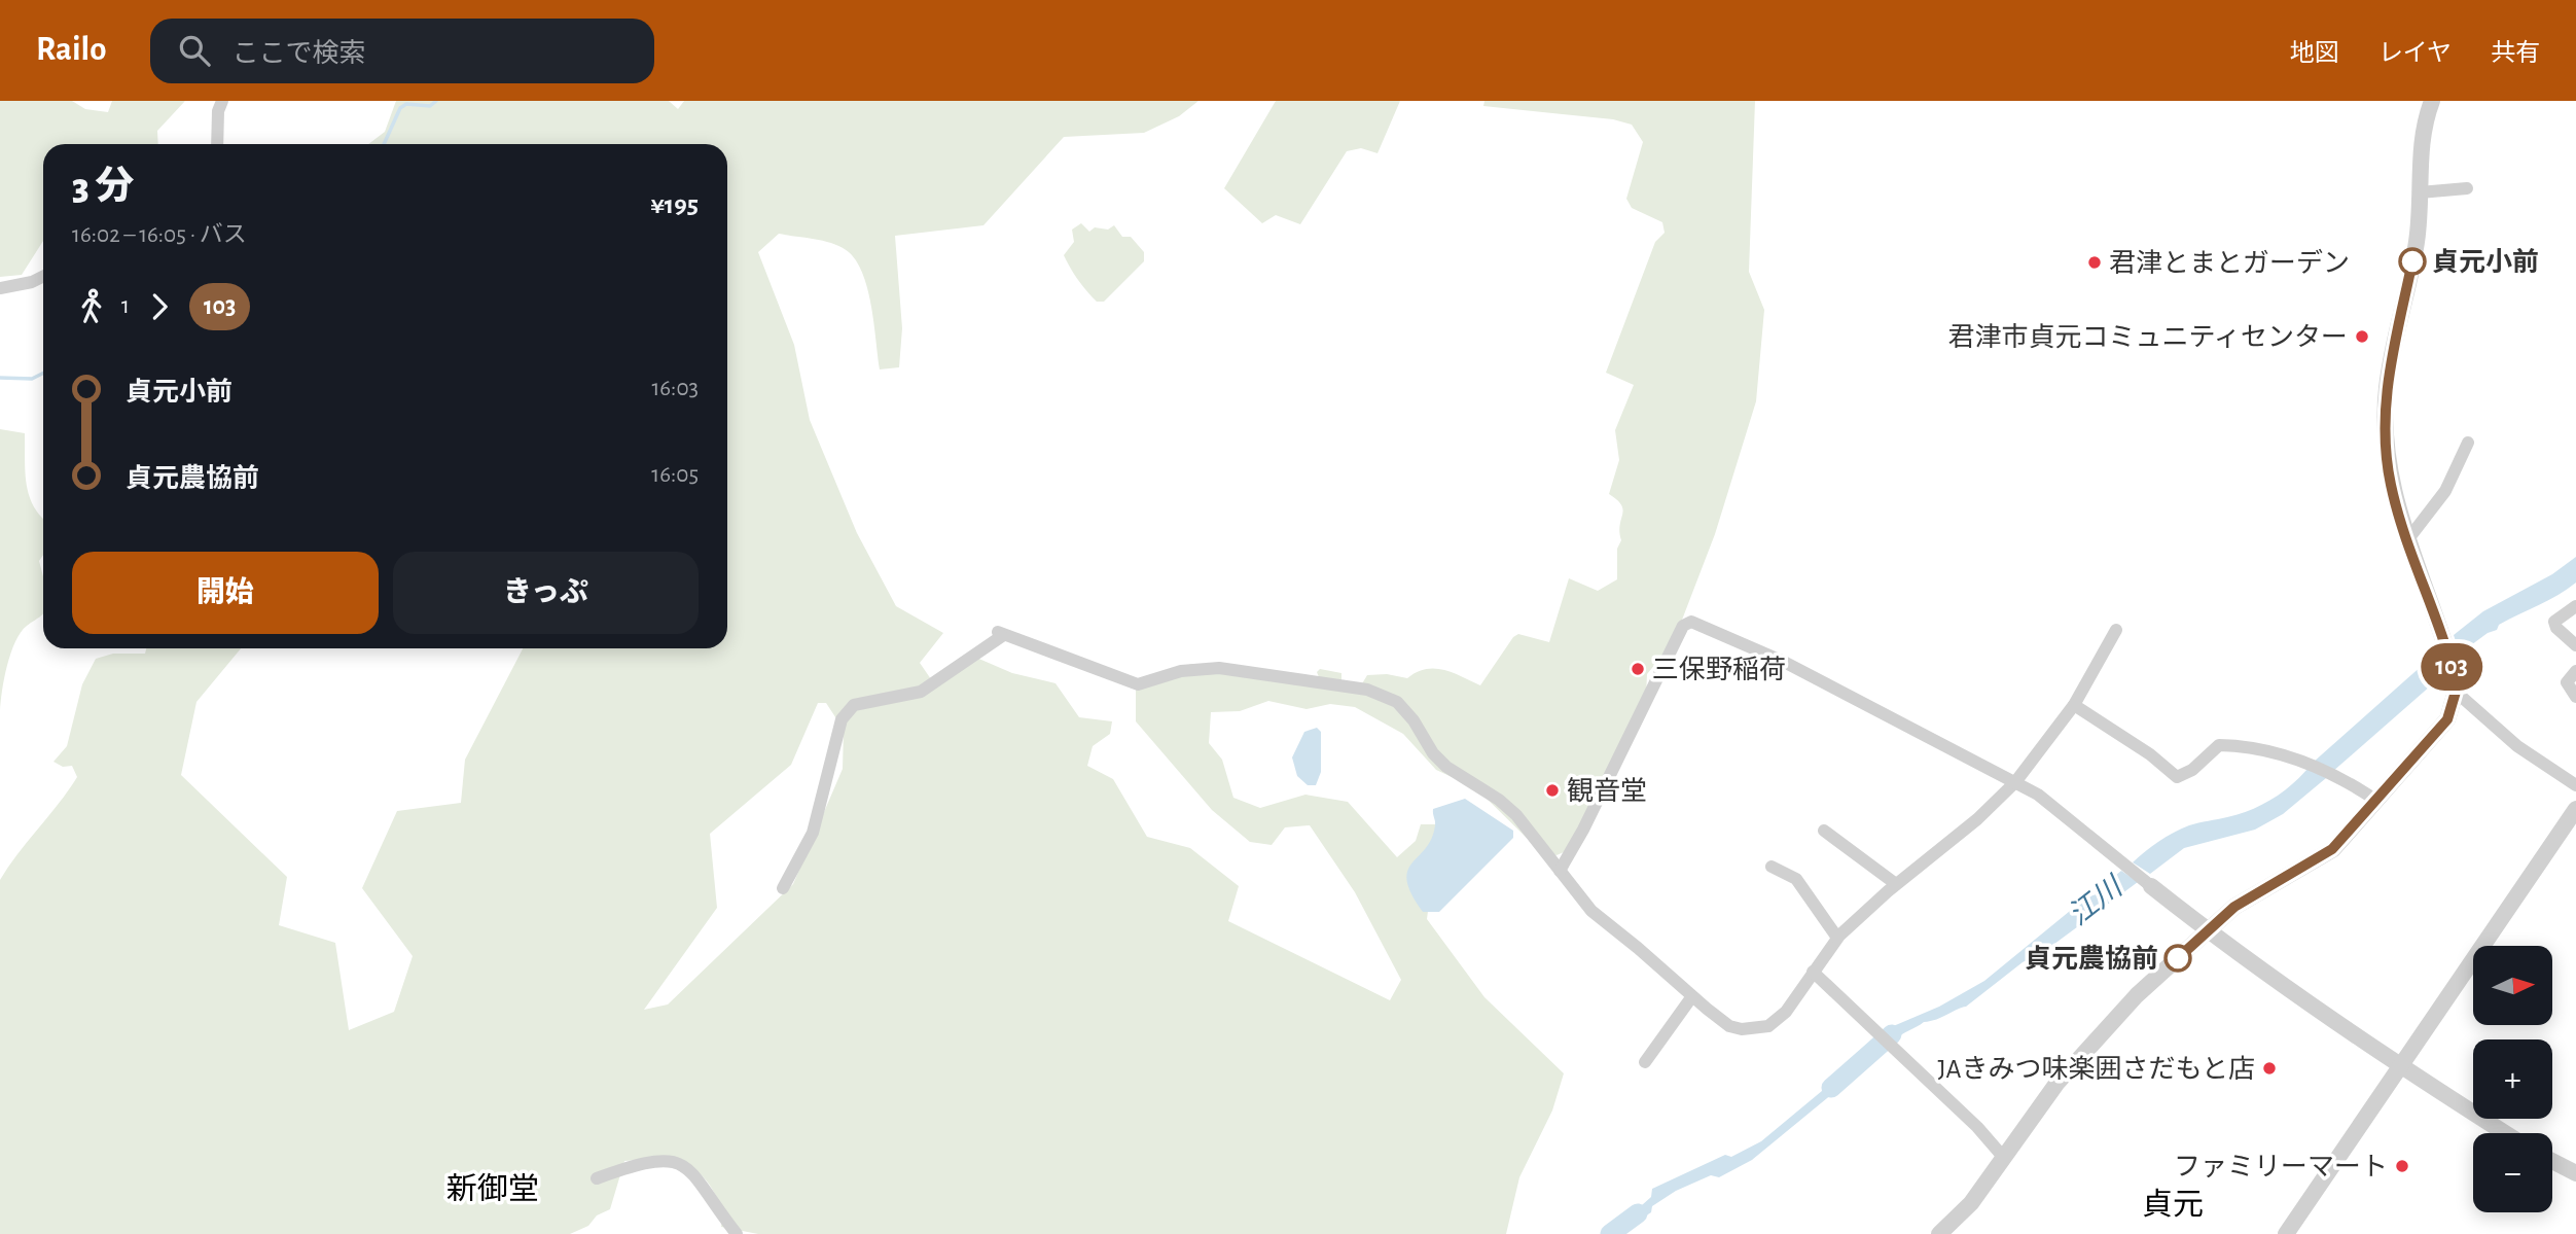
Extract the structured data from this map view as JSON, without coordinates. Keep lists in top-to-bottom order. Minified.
{"districts":["新御堂","貞元"],"water":["江川"],"places":["貞元小前","君津とまとガーデン","君津市貞元コミュニティセンター","三保野稲荷","観音堂","貞元農協前","JAきみつ味楽囲さだもと店","ファミリーマート"],"lines":["bus line 103"],"north":"right","page":{"header":"Railo","search":"ここで検索","nav":["地図","レイヤ","共有"],"on_map":"103","heading":["3 分","16:02 – 16:05 · バス","¥195"],"legs":["1","103"],"list":[{"name":"貞元小前","value":"16:03"},{"name":"貞元農協前","value":"16:05"}],"buttons":["開始","きっぷ"],"map_buttons":["+","−"]}}
